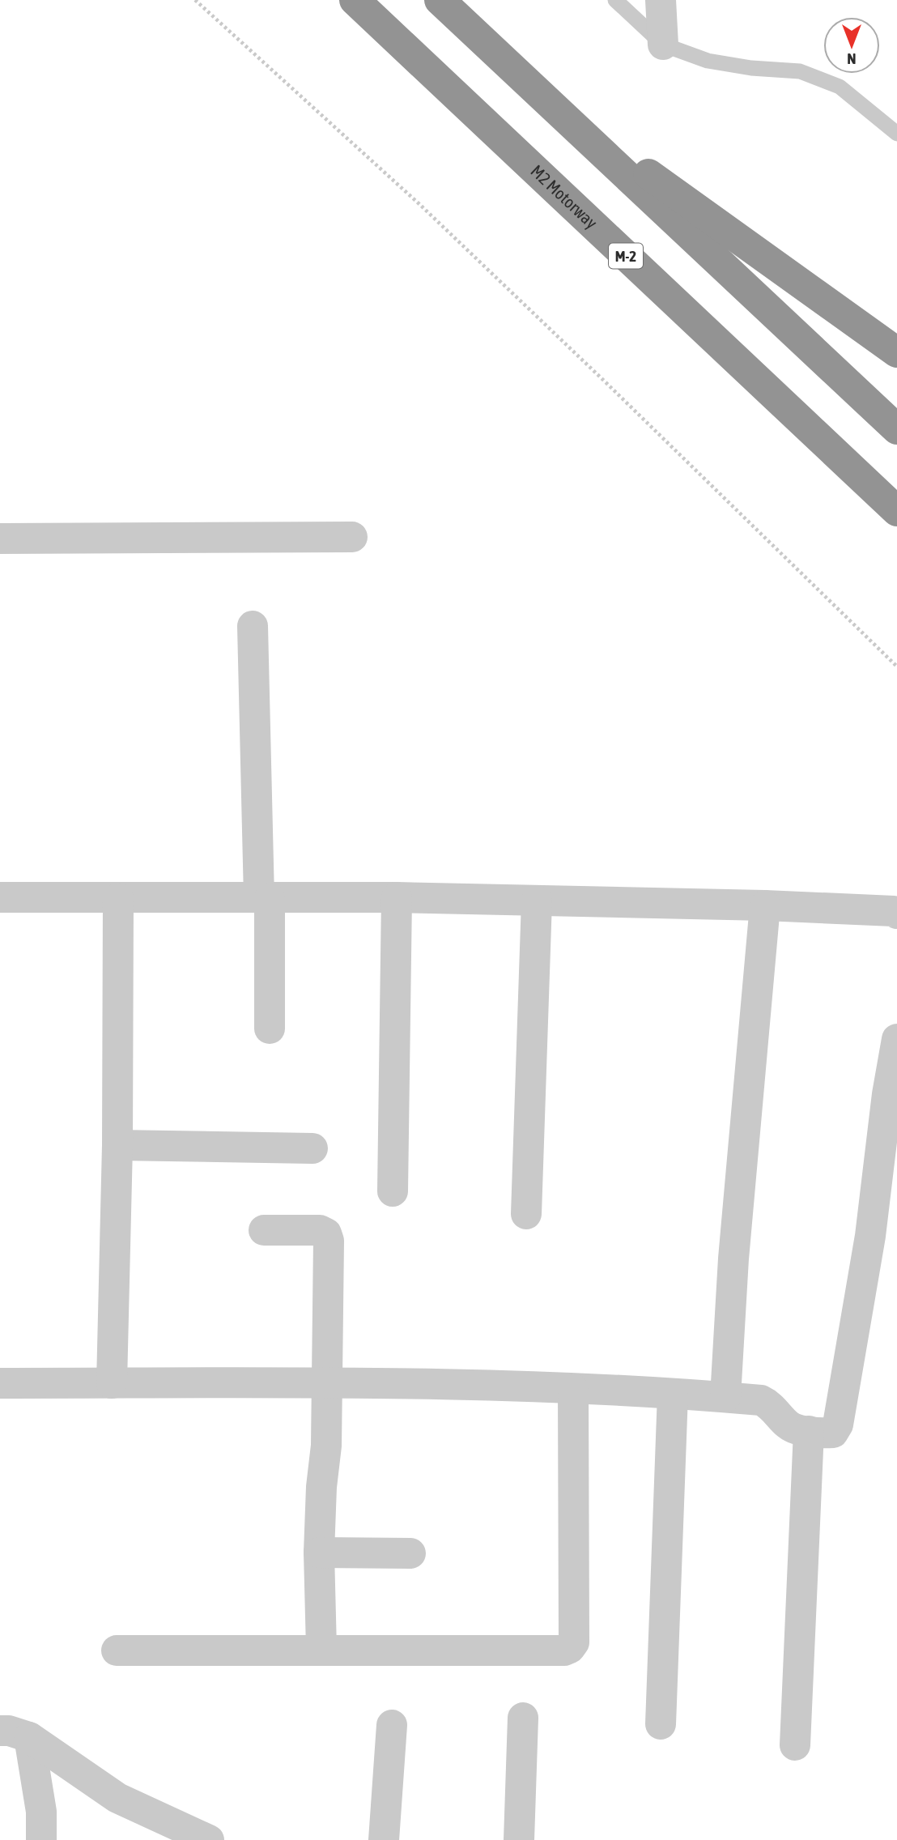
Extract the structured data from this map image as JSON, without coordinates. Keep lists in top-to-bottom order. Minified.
{"streets":{"highway":["M2 Motorway","M-2"]},"north":"bottom"}
